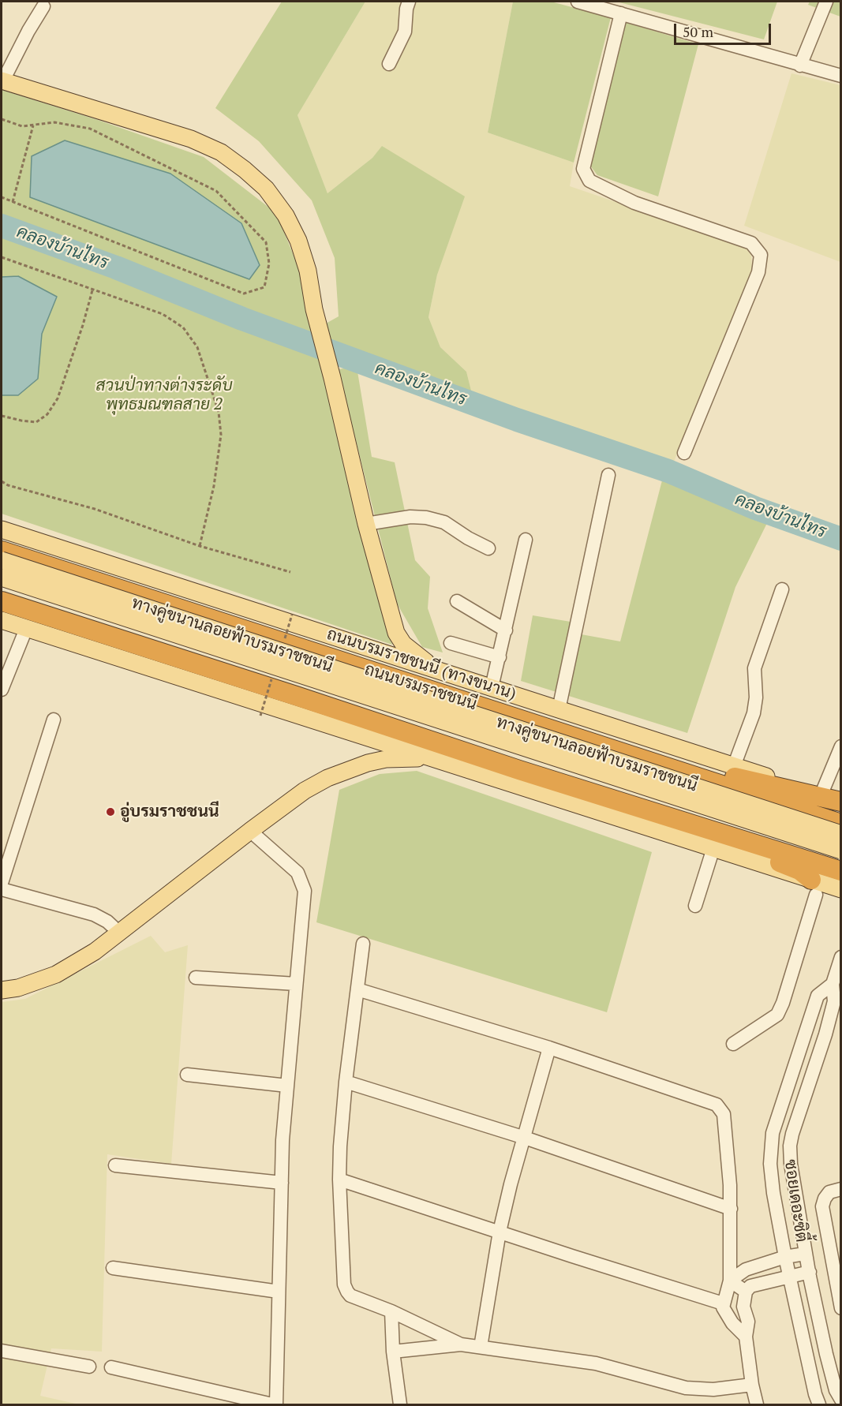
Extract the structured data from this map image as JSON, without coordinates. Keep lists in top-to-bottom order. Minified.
{"streets":{"highway":["ถนนบรมราชชนนี"],"main road":["ทางคู่ขนานลอยฟ้าบรมราชชนนี","ถนนบรมราชชนนี (ทางขนาน)"],"street":["ซอยเดอะซิตี้"]},"water":["คลองบ้านไทร"],"parks":["สวนป่าทางต่างระดับ พุทธมณฑลสาย 2"],"places":["อู่บรมราชชนนี"],"scale_bar":"50 m"}
